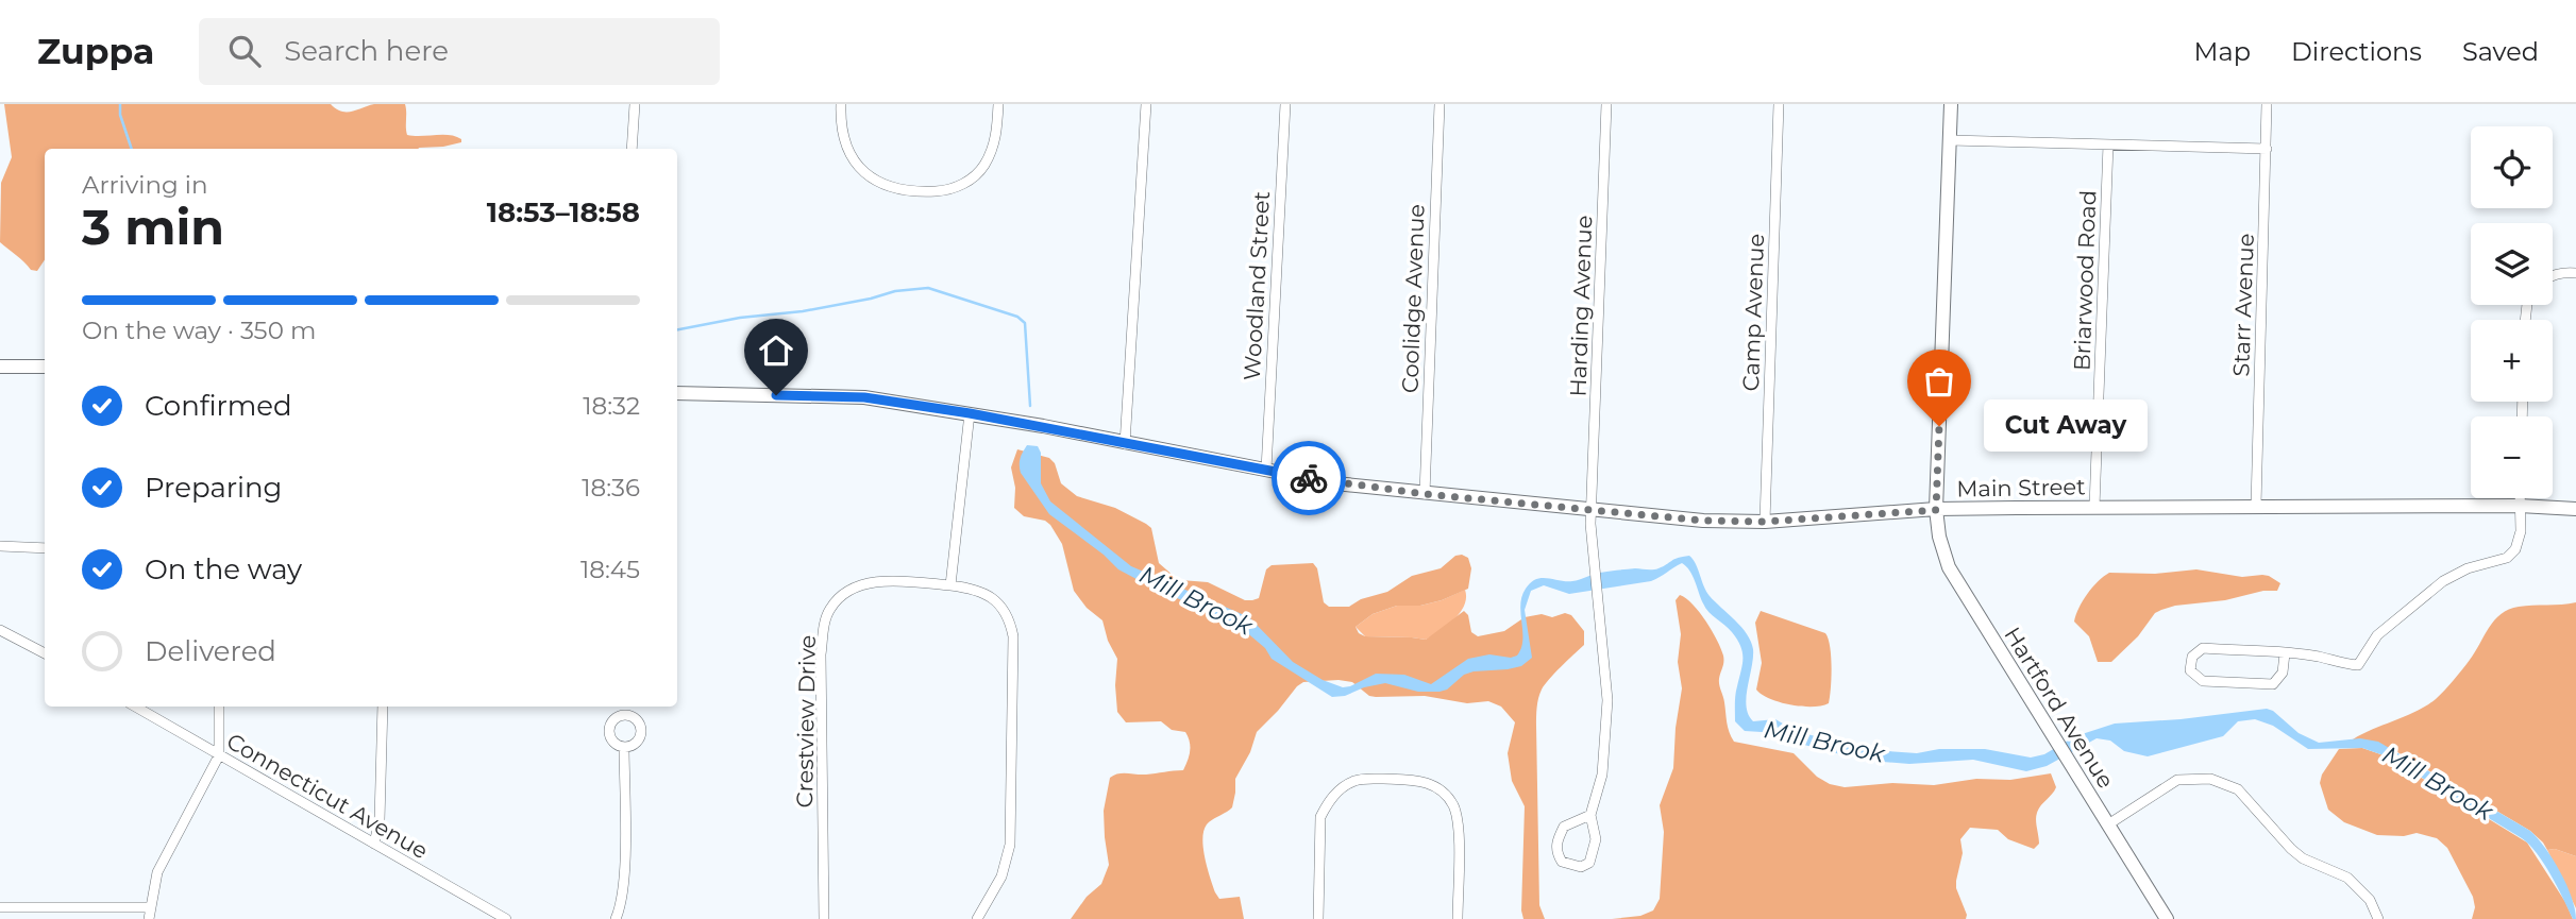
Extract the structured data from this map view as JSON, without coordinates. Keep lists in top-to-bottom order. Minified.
{"streets":{"main road":["Main Street","Hartford Avenue"],"street":["Briarwood Road","Woodland Street","Coolidge Avenue","Starr Avenue","Harding Avenue","Camp Avenue","Crestview Drive","Connecticut Avenue"]},"crossings":[["Briarwood Road","Main Street"],["Woodland Street","Main Street"],["Coolidge Avenue","Main Street"],["Starr Avenue","Main Street"],["Harding Avenue","Main Street"],["Camp Avenue","Main Street"],["Main Street","Hartford Avenue"]],"water":["Mill Brook"],"places":["Cut Away"],"page":{"header":"Zuppa","search":"Search here","nav":["Map","Directions","Saved"],"map_buttons":["+","−"],"heading":["3 min","Arriving in","18:53–18:58"],"bar":"On the way · 350 m","list":[["Confirmed","18:32"],["Preparing","18:36"],["On the way","18:45"],"Delivered"],"bubble":"Cut Away"}}
